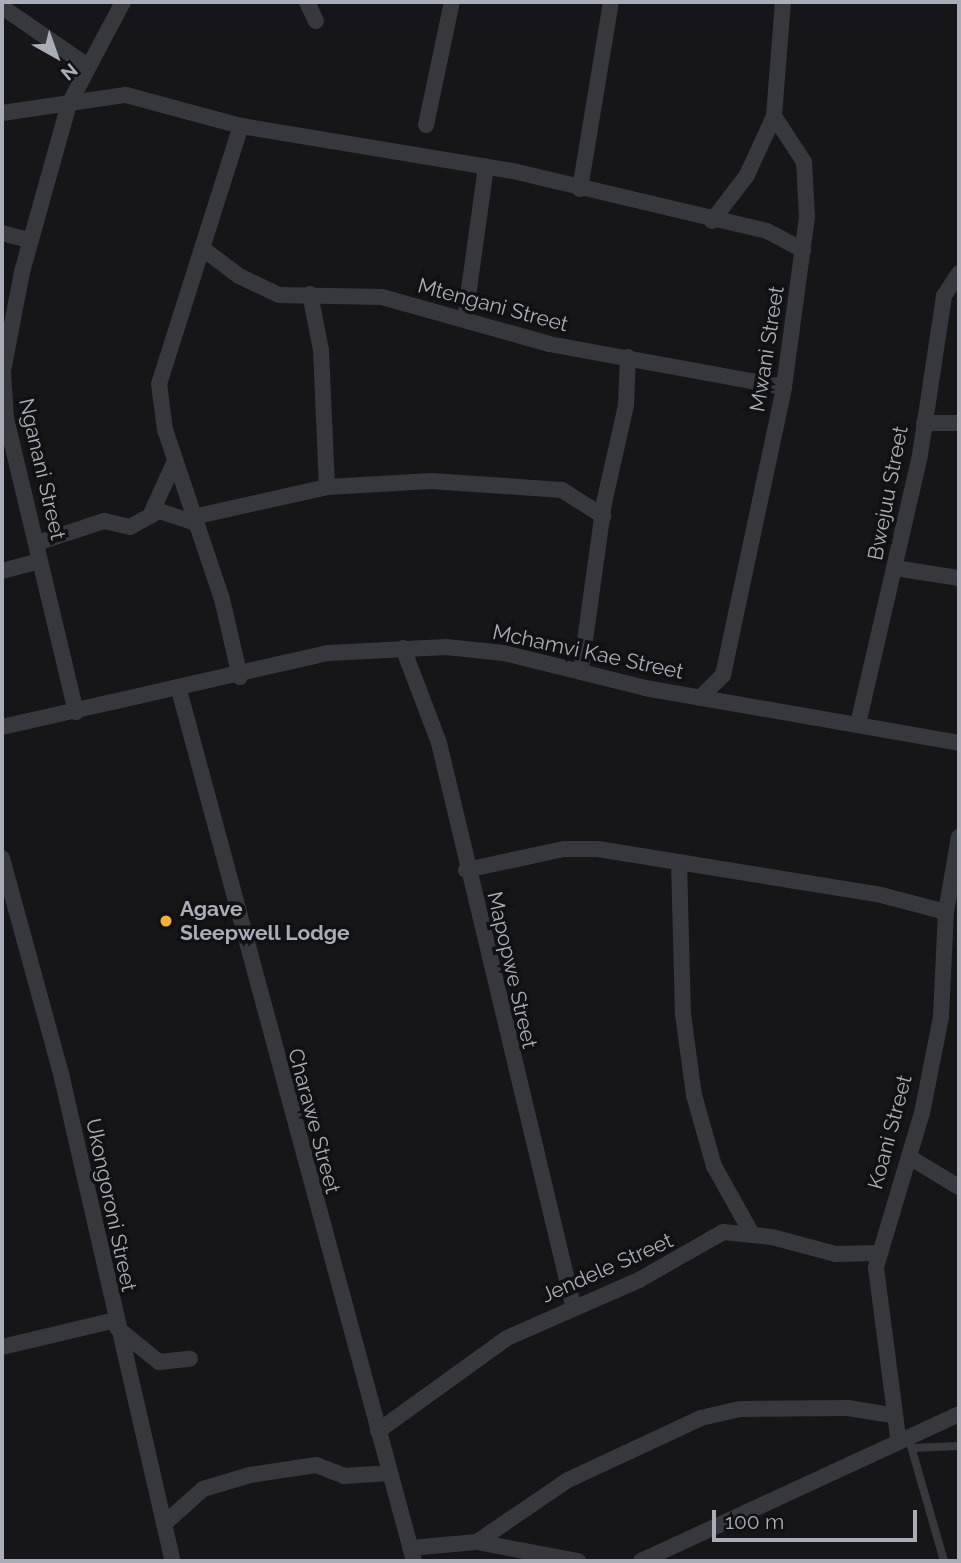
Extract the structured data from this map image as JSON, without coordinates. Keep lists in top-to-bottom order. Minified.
{"streets":{"street":["Mtengani Street","Mwani Street","Nganani Street","Bwejuu Street","Mchamvi Kae Street","Mapopwe Street","Charawe Street","Koani Street","Ukongoroni Street","Jendele Street"]},"crossings":[["Mtengani Street","Mwani Street"],["Mwani Street","Mchamvi Kae Street"],["Nganani Street","Mchamvi Kae Street"],["Bwejuu Street","Mchamvi Kae Street"],["Mchamvi Kae Street","Mapopwe Street"],["Mchamvi Kae Street","Charawe Street"],["Mapopwe Street","Jendele Street"],["Charawe Street","Jendele Street"],["Koani Street","Jendele Street"]],"places":["Agave Sleepwell Lodge"],"scale_bar":"100 m","north":"bottom right"}
